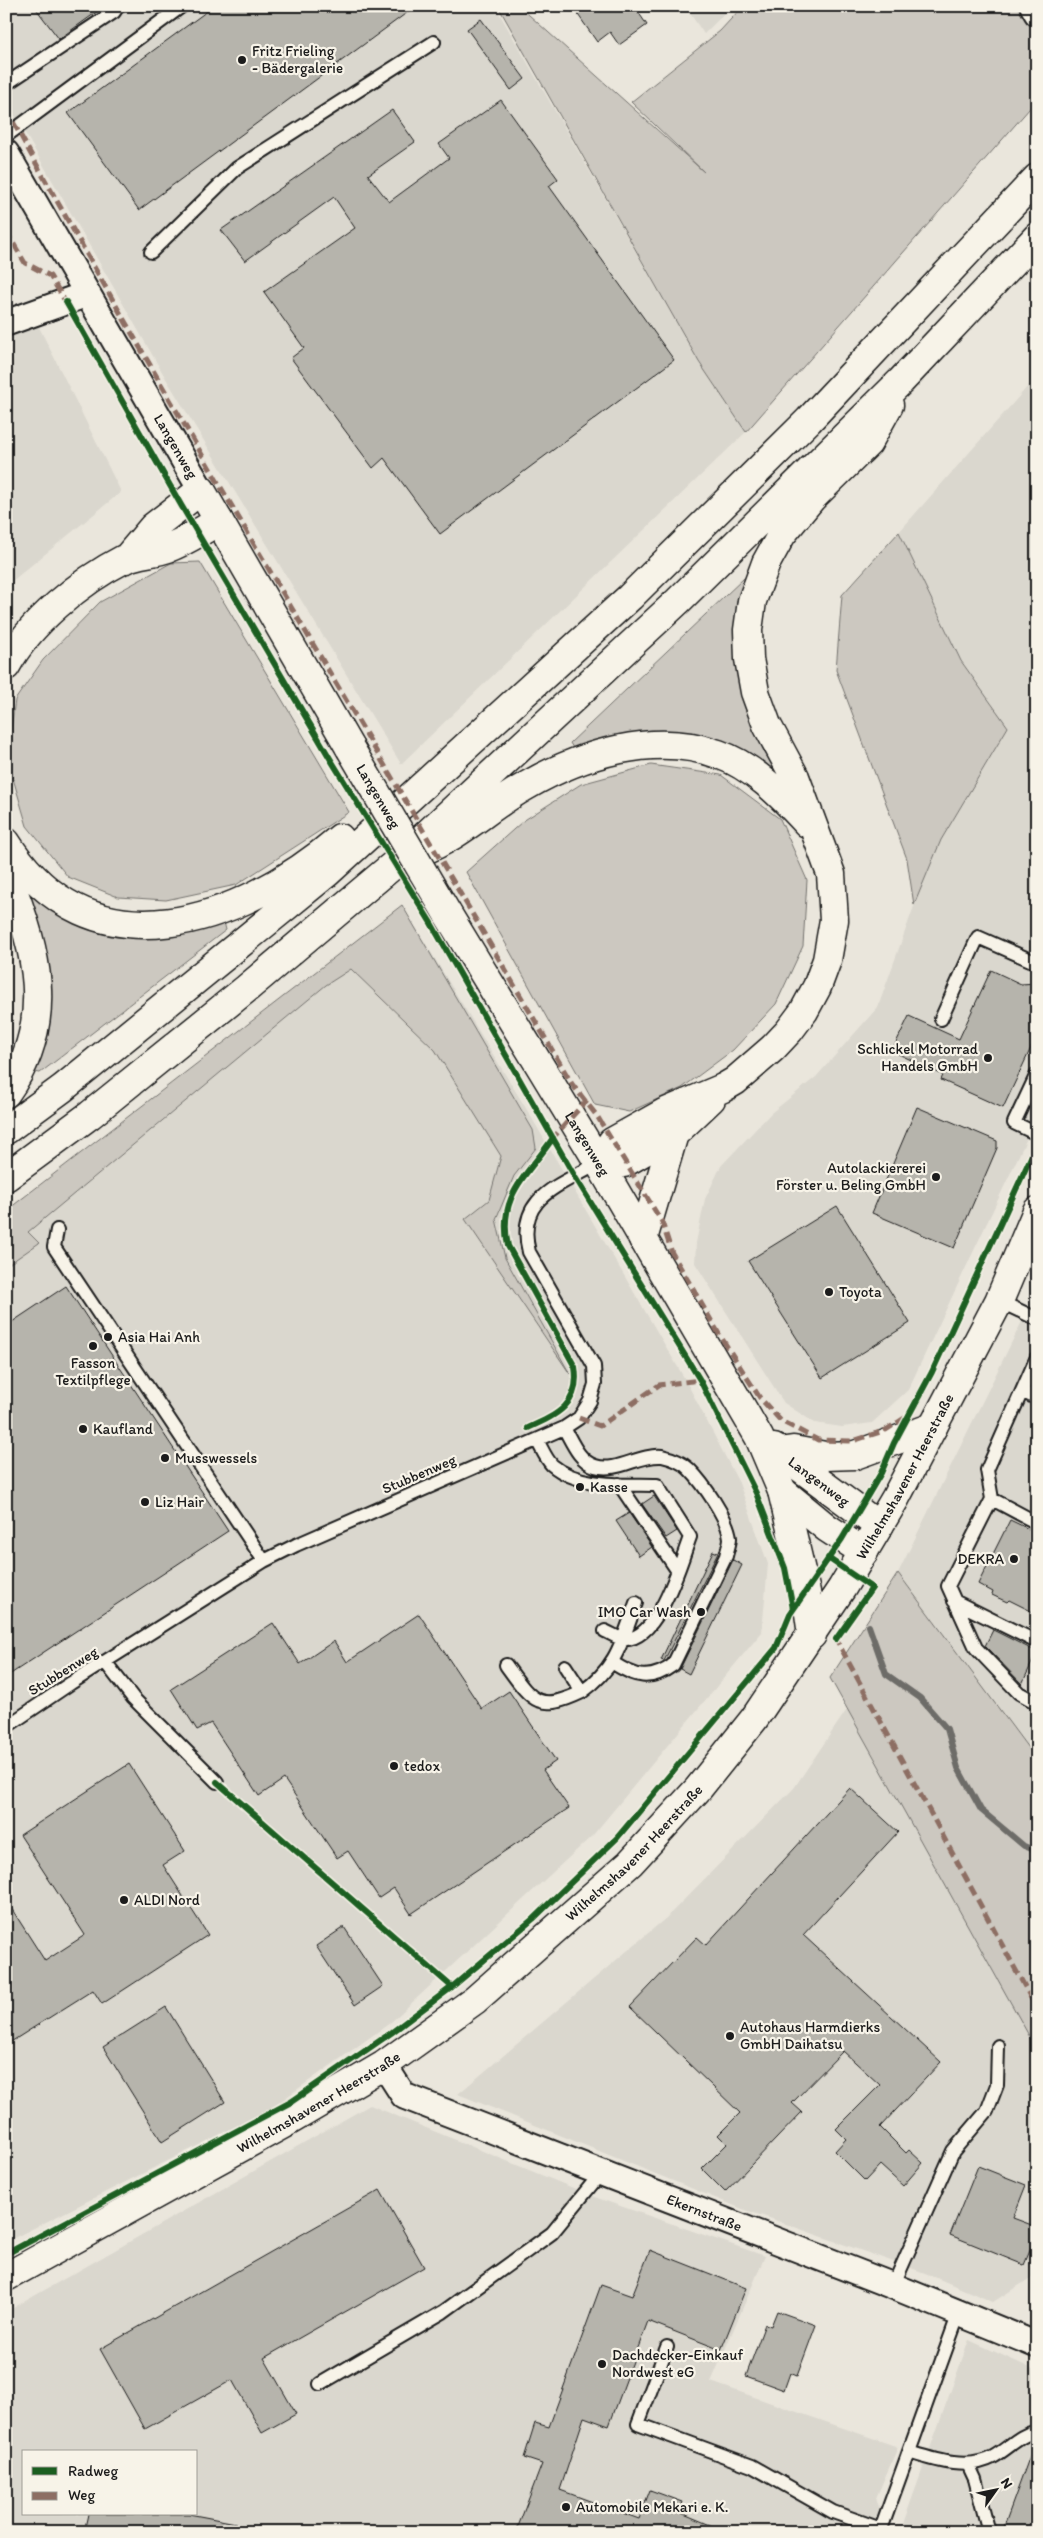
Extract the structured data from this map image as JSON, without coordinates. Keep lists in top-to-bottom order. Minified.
{"streets":{"main road":["Langenweg","Wilhelmshavener Heerstraße"],"street":["Ekernstraße"],"lane":["Stubbenweg"]},"crossings":[["Langenweg","Stubbenweg"],["Langenweg","Wilhelmshavener Heerstraße"],["Wilhelmshavener Heerstraße","Ekernstraße"]],"places":["Fritz Frieling - Bädergalerie","Schlickel Motorrad Handels GmbH","Autolackiererei Förster u. Beling GmbH","Toyota","Asia Hai Anh","Fasson Textilpflege","Kaufland","Musswessels","Kasse","Liz Hair","DEKRA","IMO Car Wash","tedox","ALDI Nord","Autohaus Harmdierks GmbH Daihatsu","Dachdecker-Einkauf Nordwest eG","Automobile Mekari e. K."],"legend":["Radweg","Weg"],"north":"top right"}
